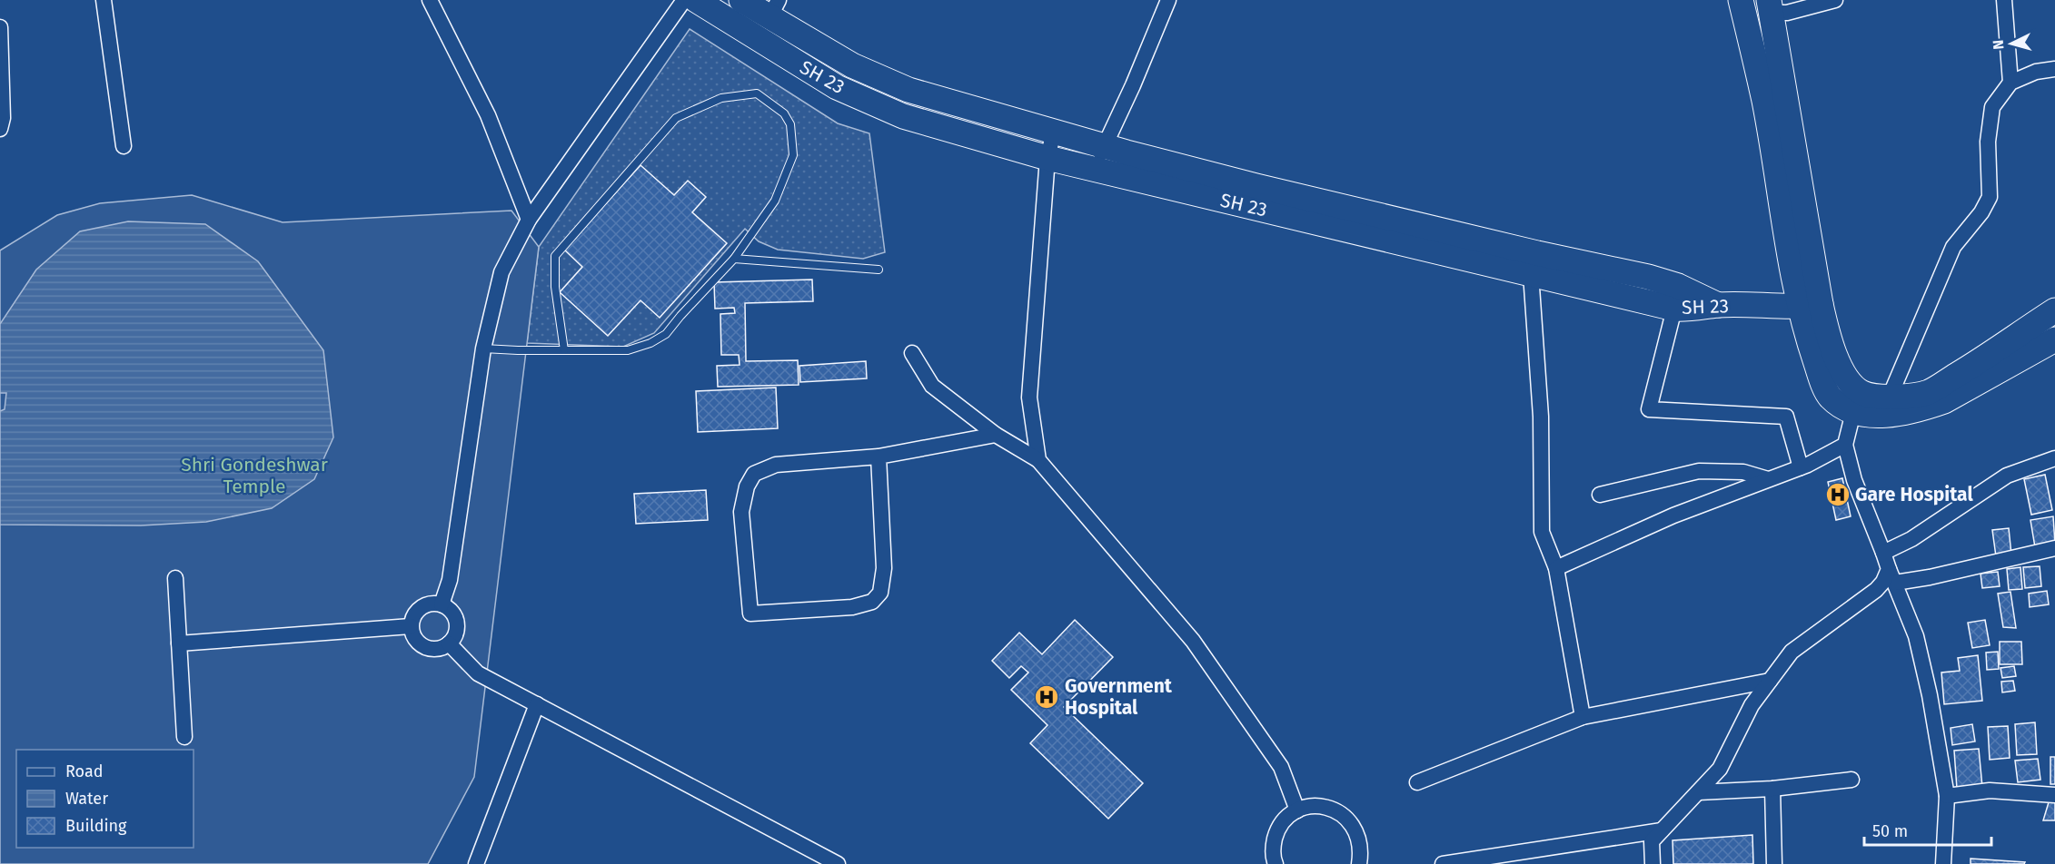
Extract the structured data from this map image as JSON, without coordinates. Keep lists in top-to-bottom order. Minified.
{"streets":{"main road":["SH 23"]},"parks":["Shri Gondeshwar Temple"],"places":{"hospital":["Gare Hospital","Government Hospital"]},"legend":["Road","Water","Building"],"scale_bar":"50 m","north":"left"}
